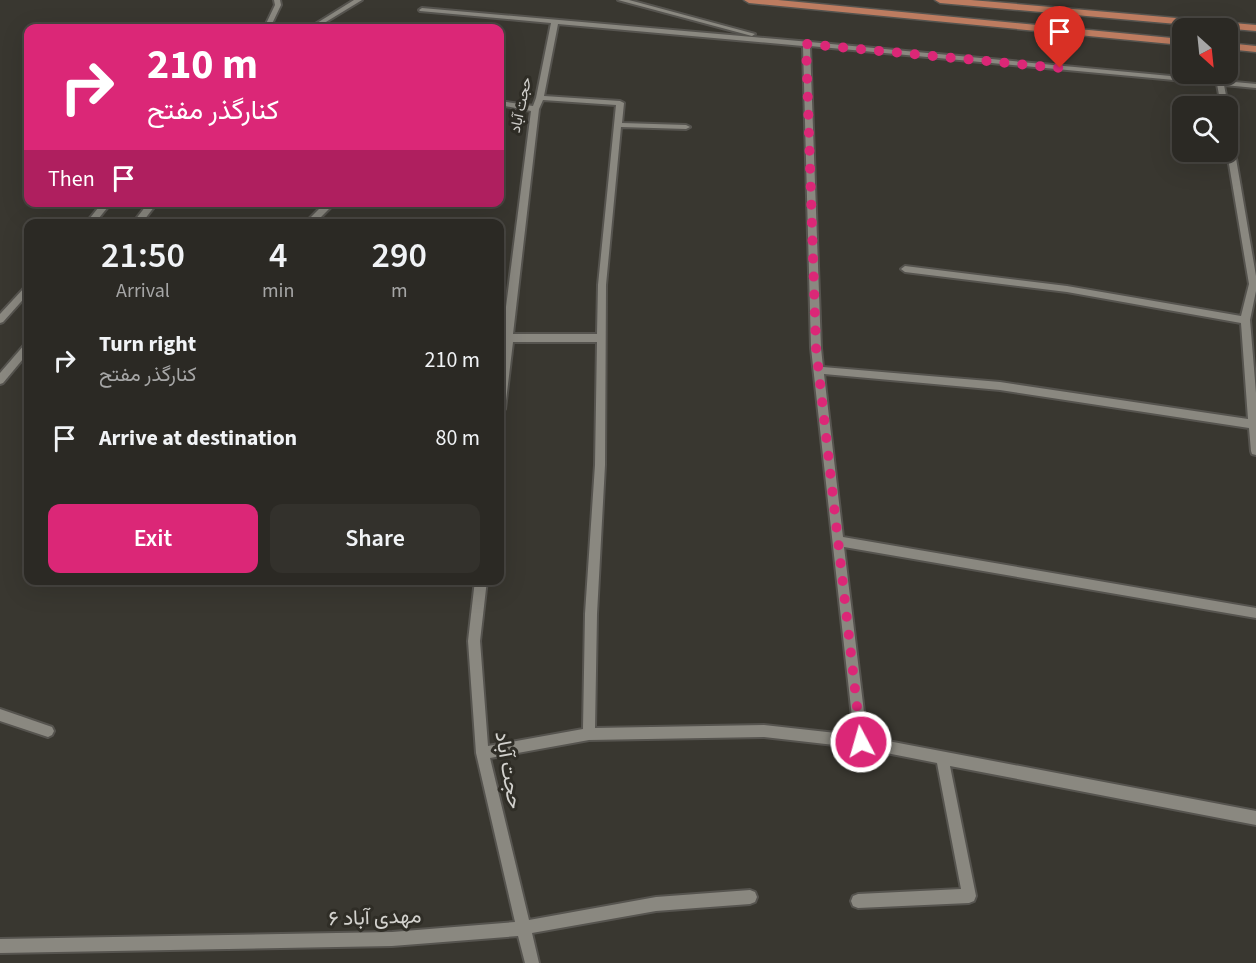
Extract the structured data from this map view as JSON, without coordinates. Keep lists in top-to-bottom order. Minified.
{"streets":{"street":["حجت آباد","مهدی آباد ۶"]},"crossings":[["حجت آباد","مهدی آباد ۶"]],"north":"bottom right","page":{"turn":["210 m","کنارگذر مفتح"],"then":"Then","eta":["21:50","Arrival","4","min","290","m"],"list":[{"name":"Turn right","note":"کنارگذر مفتح","value":"210 m"},{"name":"Arrive at destination","value":"80 m"}],"buttons":["Exit","Share"]}}
